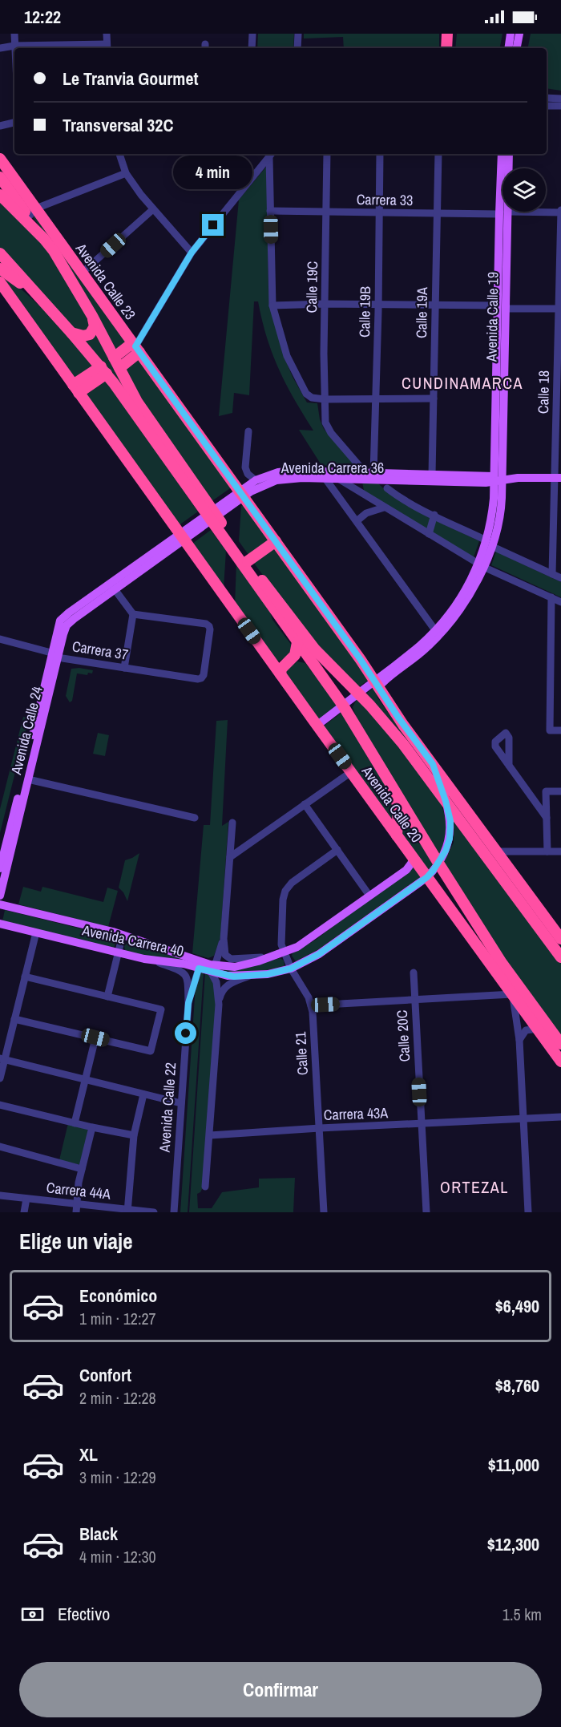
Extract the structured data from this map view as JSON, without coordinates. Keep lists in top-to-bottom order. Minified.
{"streets":{"highway":["Avenida Calle 23","Avenida Calle 20"],"main road":["Avenida Calle 19","Avenida Carrera 36","Avenida Calle 24","Avenida Carrera 40"],"street":["Carrera 33","Calle 19C","Calle 19B","Calle 19A","Calle 18","Carrera 37","Calle 20C","Calle 21","Avenida Calle 22","Carrera 43A","Carrera 44A"]},"crossings":[["Carrera 33","Calle 19C"],["Carrera 33","Calle 19B"],["Carrera 33","Calle 19A"],["Carrera 33","Avenida Calle 19"],["Carrera 33","Calle 18"],["Avenida Calle 23","Avenida Carrera 36"],["Avenida Calle 23","Avenida Calle 20"],["Calle 19C","Calle 19B"],["Calle 19C","Avenida Carrera 36"],["Calle 19B","Avenida Carrera 36"],["Calle 19A","Avenida Carrera 36"],["Avenida Calle 19","Avenida Carrera 36"],["Calle 18","Avenida Carrera 36"],["Avenida Carrera 36","Carrera 37"],["Avenida Carrera 36","Avenida Calle 24"],["Avenida Carrera 36","Avenida Calle 20"],["Carrera 37","Avenida Calle 24"],["Avenida Calle 20","Avenida Carrera 40"],["Avenida Carrera 40","Calle 21"],["Avenida Carrera 40","Avenida Calle 22"],["Calle 20C","Carrera 43A"],["Calle 21","Carrera 43A"]],"districts":["CUNDINAMARCA","ORTEZAL"],"page":{"status":"12:22","banner":["Le Tranvia Gourmet","Transversal 32C"],"bubble":"4 min","heading":"Elige un viaje","list":[{"name":"Económico","note":"1 min · 12:27","value":"$6,490"},{"name":"Confort","note":"2 min · 12:28","value":"$8,760"},{"name":"XL","note":"3 min · 12:29","value":"$11,000"},{"name":"Black","note":"4 min · 12:30","value":"$12,300"}],"pay":["Efectivo","1.5 km"],"buttons":"Confirmar"}}
